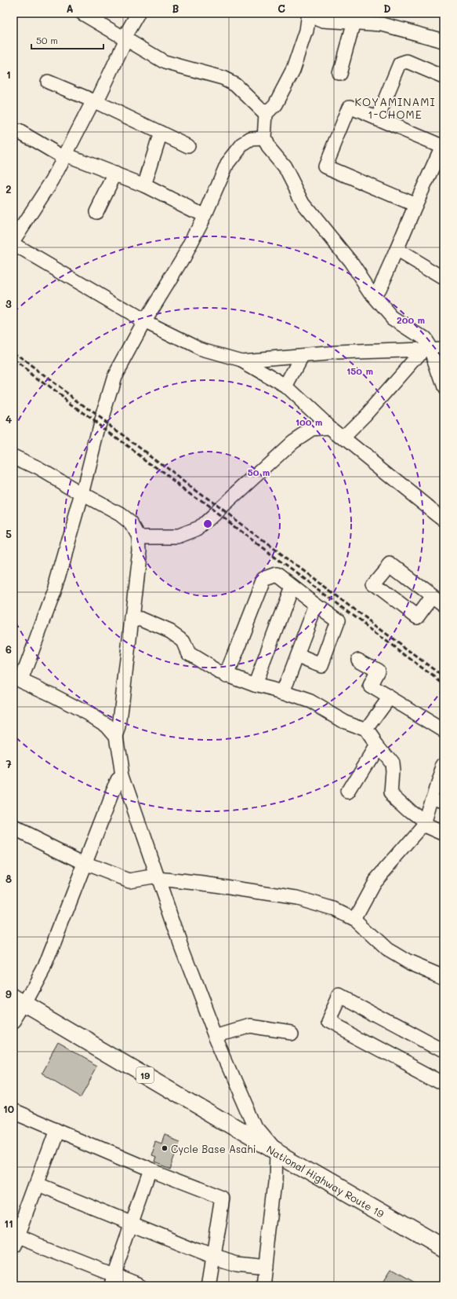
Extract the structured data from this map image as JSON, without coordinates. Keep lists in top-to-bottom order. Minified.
{"streets":{"highway":["19","National Highway Route 19"]},"districts":["KOYAMINAMI 1-CHOME"],"places":["Cycle Base Asahi"],"scale_bar":"50 m","grid":{"columns":["A","B","C","D"],"rows":["1","2","3","4","5","6","7","8","9","10","11"]},"rings":["200 m","150 m","100 m","50 m"]}
